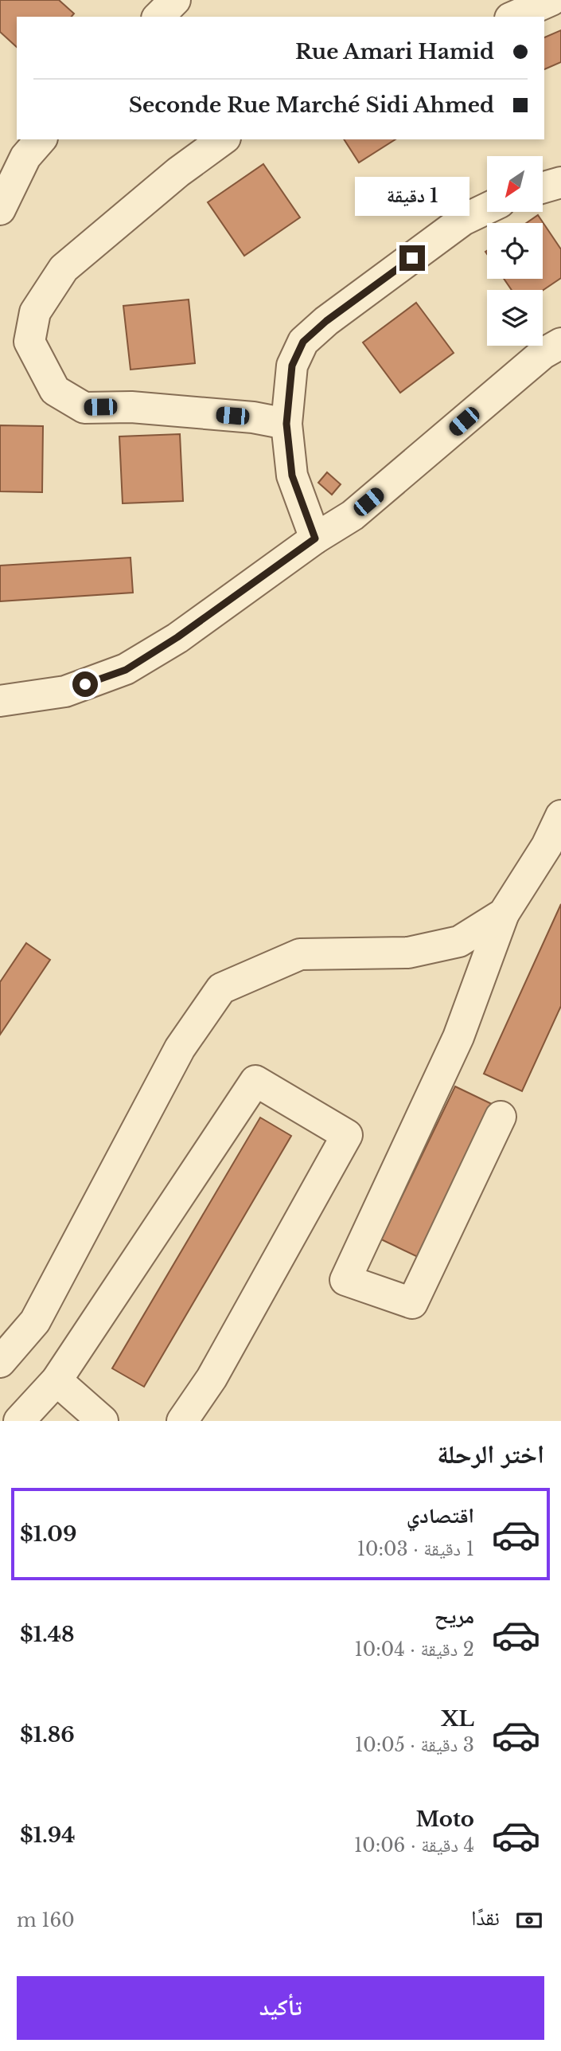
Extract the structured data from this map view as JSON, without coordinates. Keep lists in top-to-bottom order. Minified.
{"north":"bottom left","page":{"banner":["Rue Amari Hamid","Seconde Rue Marché Sidi Ahmed"],"bubble":"1 دقيقة","heading":"اختر الرحلة","list":[{"name":"اقتصادي","note":"1 دقيقة · 10:03","value":"$1.09"},{"name":"مريح","note":"2 دقيقة · 10:04","value":"$1.48"},{"name":"XL","note":"3 دقيقة · 10:05","value":"$1.86"},{"name":"Moto","note":"4 دقيقة · 10:06","value":"$1.94"}],"pay":["نقدًا","160 m"],"buttons":"تأكيد"}}
